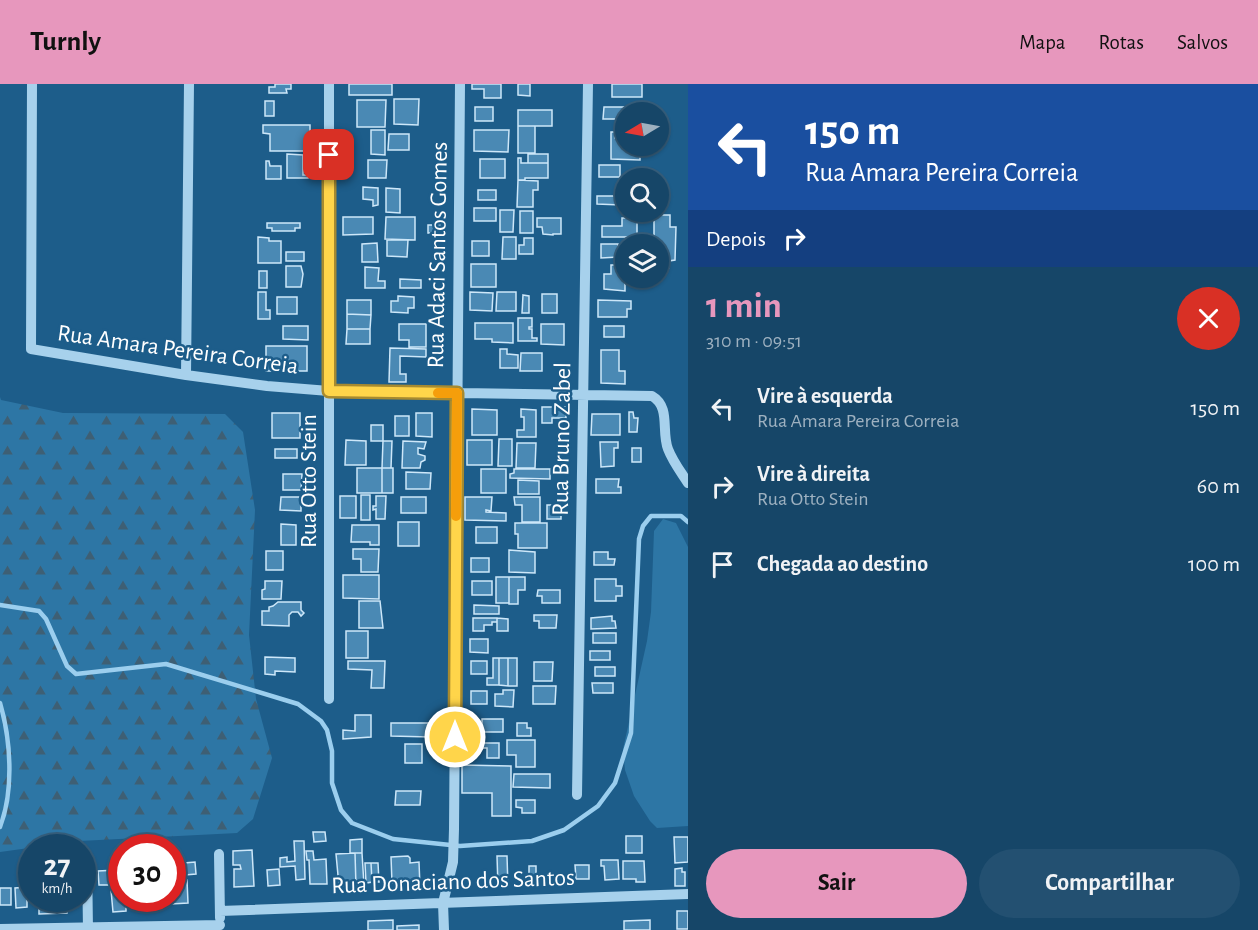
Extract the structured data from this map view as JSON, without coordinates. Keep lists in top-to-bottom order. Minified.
{"streets":{"street":["Rua Adaci Santos Gomes","Rua Amara Pereira Correia","Rua Bruno Zabel","Rua Otto Stein","Rua Donaciano dos Santos"]},"crossings":[["Rua Adaci Santos Gomes","Rua Amara Pereira Correia"],["Rua Adaci Santos Gomes","Rua Donaciano dos Santos"],["Rua Amara Pereira Correia","Rua Bruno Zabel"],["Rua Amara Pereira Correia","Rua Otto Stein"]],"north":"left","page":{"header":"Turnly","nav":["Mapa","Rotas","Salvos"],"turn":["150 m","Rua Amara Pereira Correia"],"then":"Depois","heading":["1 min","310 m · 09:51"],"list":[{"name":"Vire à esquerda","note":"Rua Amara Pereira Correia","value":"150 m"},{"name":"Vire à direita","note":"Rua Otto Stein","value":"60 m"},{"name":"Chegada ao destino","value":"100 m"}],"speed":"27 km/h","limit":"30","buttons":["Sair","Compartilhar"]}}
